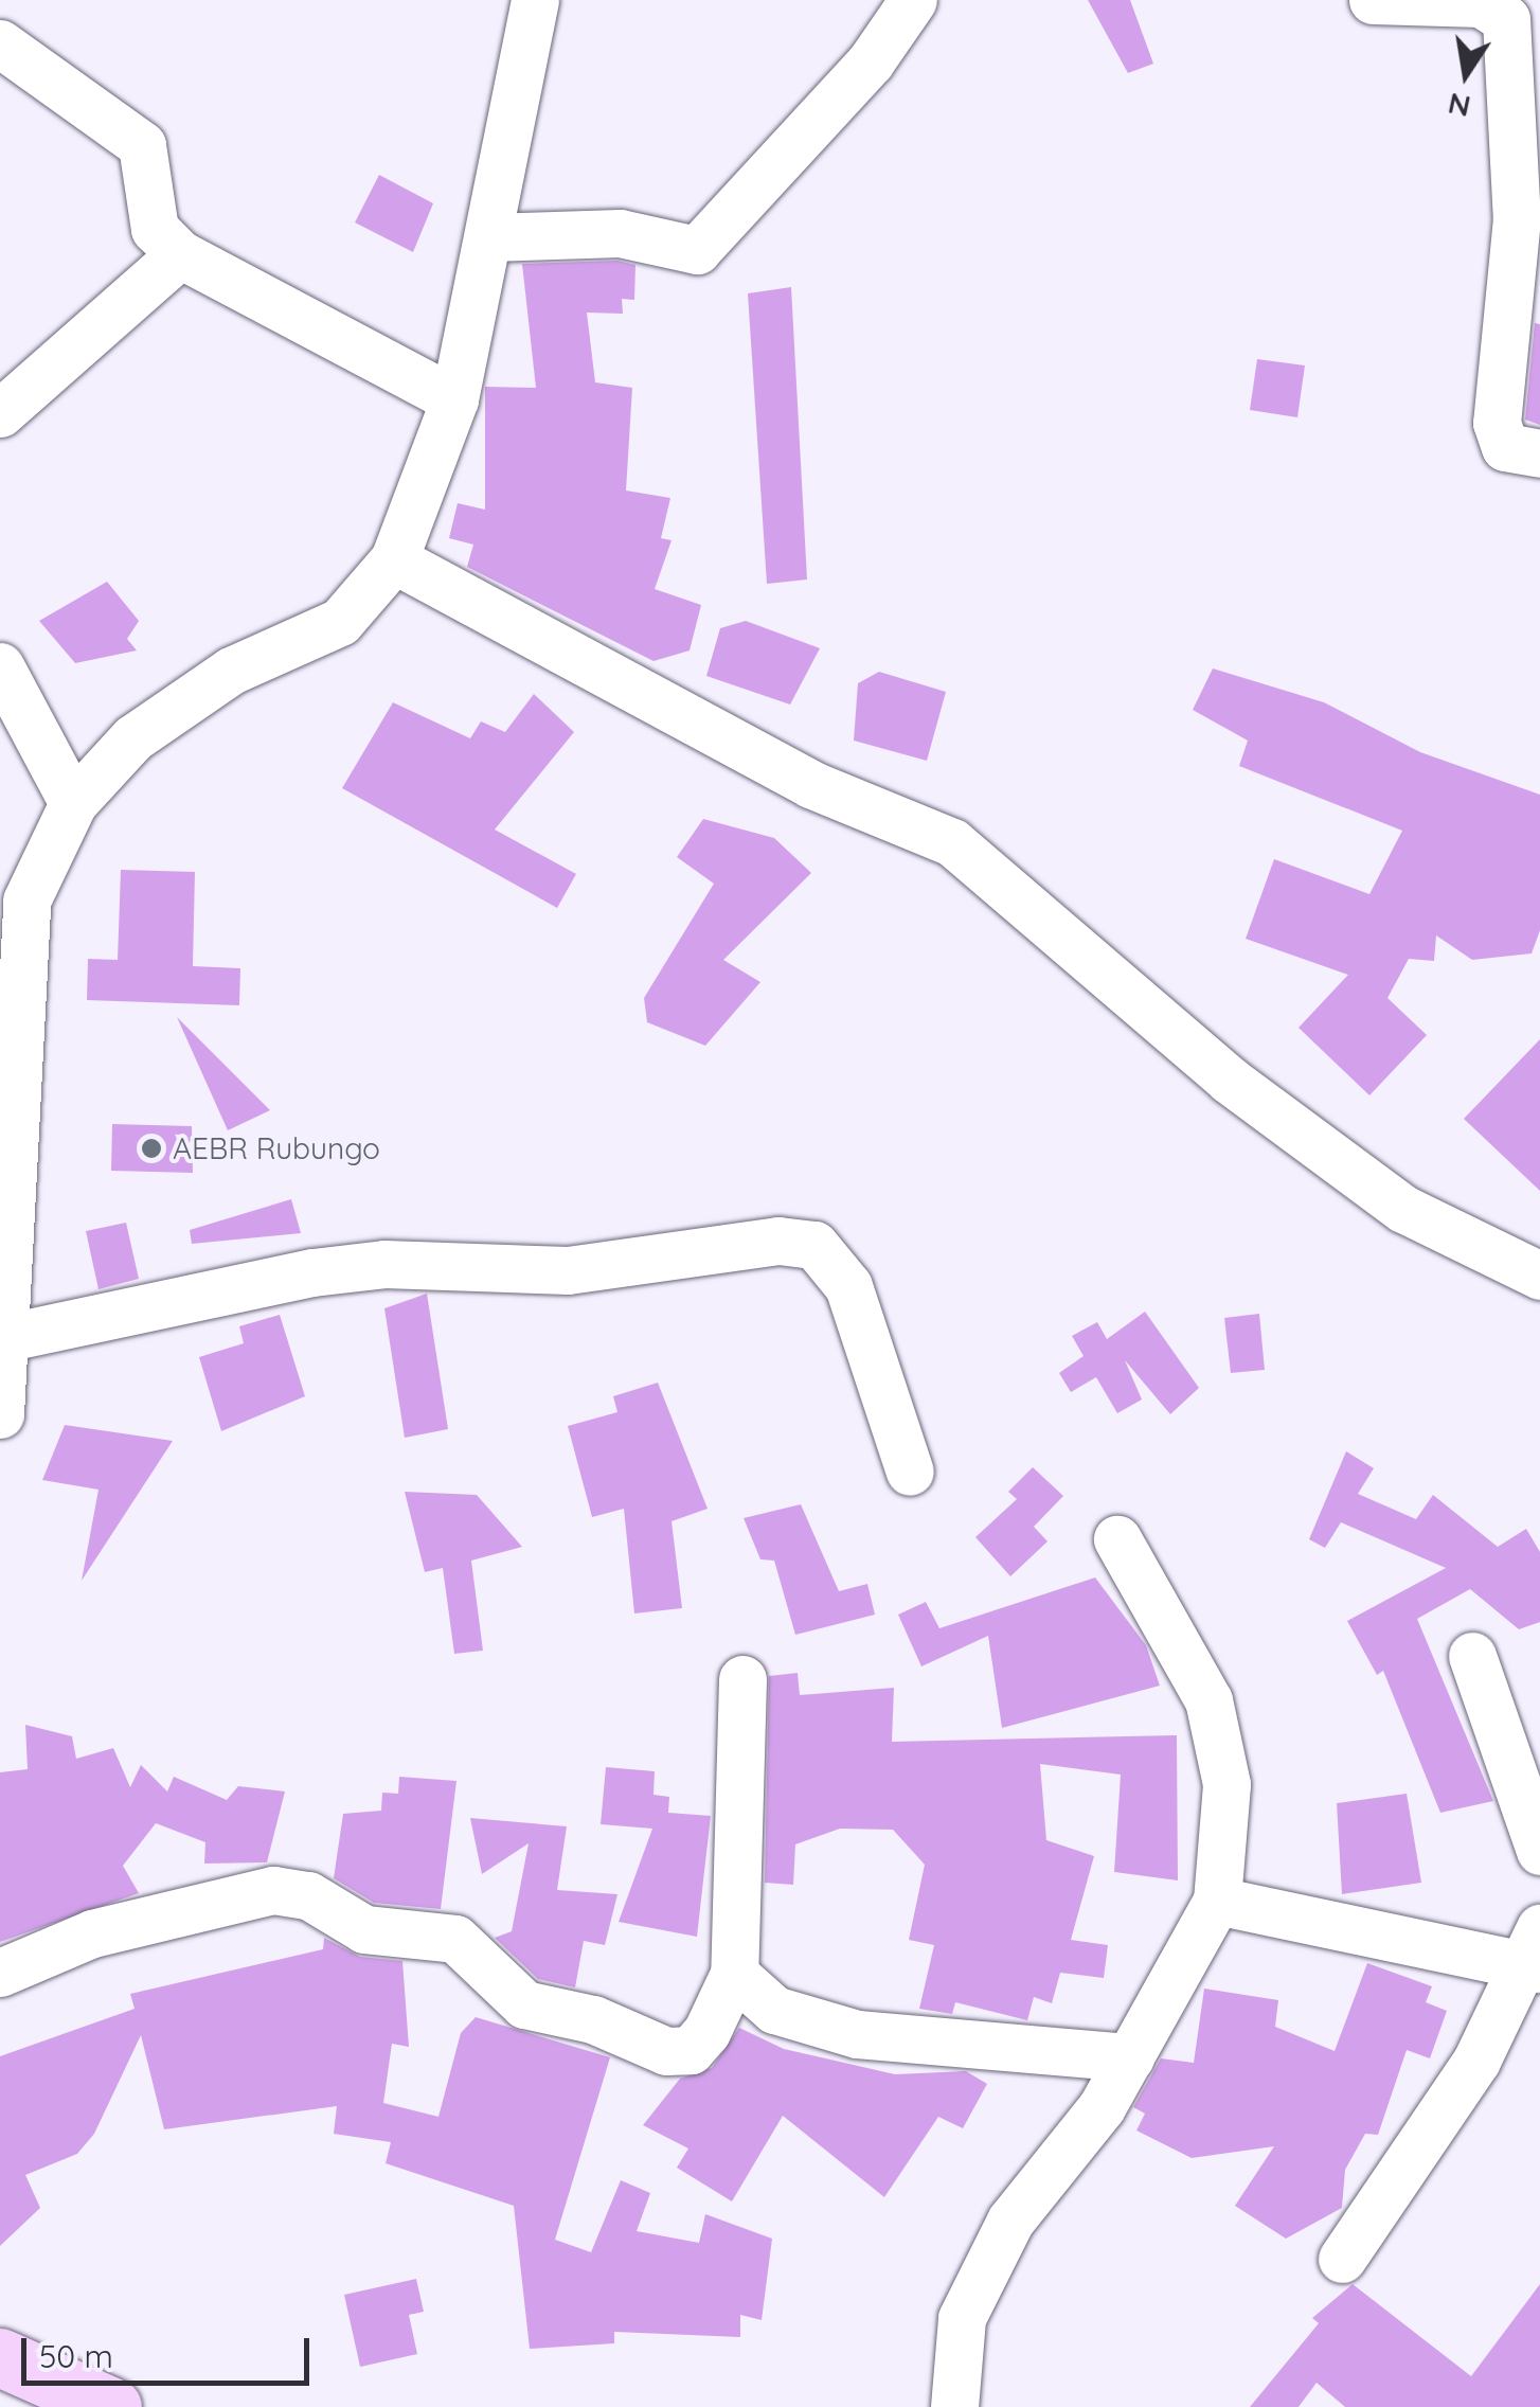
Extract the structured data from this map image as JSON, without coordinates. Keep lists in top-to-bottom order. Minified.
{"places":["AEBR Rubungo"],"scale_bar":"50 m","north":"bottom"}
